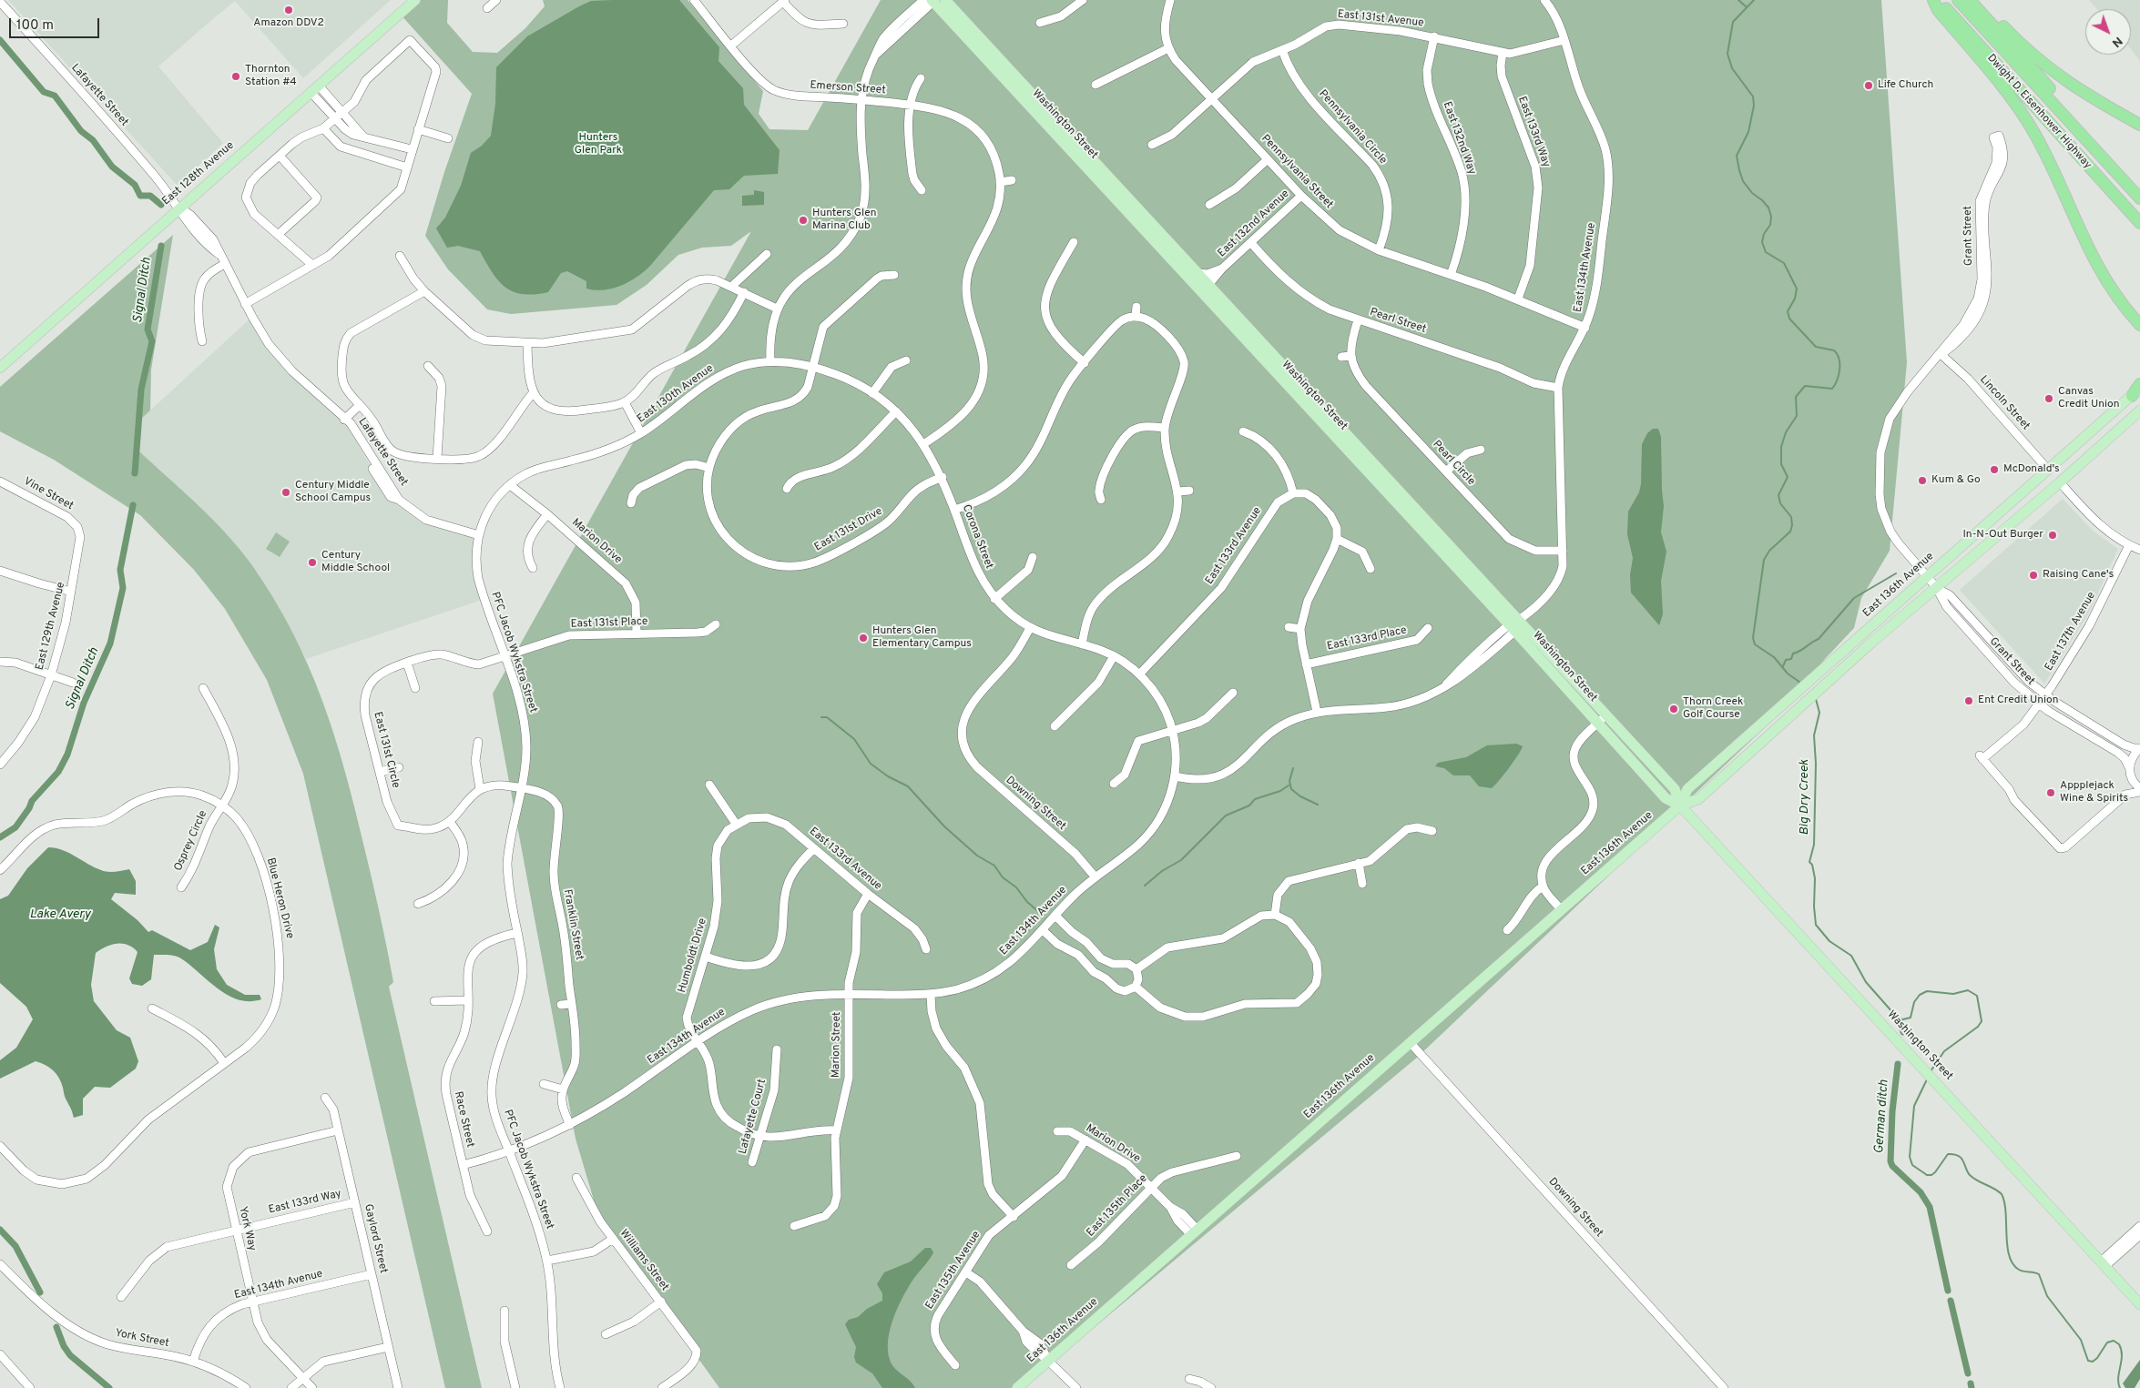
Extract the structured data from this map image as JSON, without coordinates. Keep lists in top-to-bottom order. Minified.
{"streets":{"highway":["Dwight D. Eisenhower Highway"],"main road":["Washington Street","East 128th Avenue","East 136th Avenue"],"street":["East 131st Avenue","Emerson Street","Lafayette Street","Pennsylvania Circle","East 133rd Way","East 132nd Way","Pennsylvania Street","East 132nd Avenue","Grant Street","East 134th Avenue","Pearl Street","East 130th Avenue","Lincoln Street","Pearl Circle","Vine Street","East 131st Drive","Corona Street","Marion Drive","East 133rd Avenue","East 131st Place","East 129th Avenue","East 137th Avenue","East 133rd Place","PFC Jacob Wykstra Street","East 131st Circle","Downing Street","Osprey Circle","Blue Heron Drive","Franklin Street","Humboldt Drive","Marion Street","Lafayette Court","Race Street","East 135th Place","York Way","Gaylord Street","Williams Street","East 135th Avenue","York Street"]},"crossings":[["East 131st Avenue","Pennsylvania Circle"],["East 131st Avenue","East 133rd Way"],["East 131st Avenue","East 132nd Way"],["East 131st Avenue","Pennsylvania Street"],["East 131st Avenue","East 134th Avenue"],["Emerson Street","Corona Street"],["Lafayette Street","East 128th Avenue"],["Lafayette Street","East 130th Avenue"],["Lafayette Street","PFC Jacob Wykstra Street"],["Washington Street","East 132nd Avenue"],["Washington Street","East 134th Avenue"],["Washington Street","East 136th Avenue"],["Pennsylvania Circle","Pennsylvania Street"],["East 133rd Way","Pennsylvania Street"],["East 133rd Way","York Way"],["East 133rd Way","Gaylord Street"],["East 132nd Way","Pennsylvania Street"],["Pennsylvania Street","East 132nd Avenue"],["Pennsylvania Street","East 134th Avenue"],["East 132nd Avenue","Pearl Street"],["Grant Street","Lincoln Street"],["Grant Street","East 136th Avenue"],["Grant Street","East 137th Avenue"],["East 134th Avenue","Pearl Street"],["East 134th Avenue","Pearl Circle"],["East 134th Avenue","Corona Street"],["East 134th Avenue","PFC Jacob Wykstra Street"],["East 134th Avenue","Downing Street"],["East 134th Avenue","Franklin Street"],["East 134th Avenue","Humboldt Drive"],["East 134th Avenue","Marion Street"],["East 134th Avenue","Race Street"],["East 134th Avenue","York Way"],["East 134th Avenue","Gaylord Street"],["East 134th Avenue","York Street"],["East 130th Avenue","Corona Street"],["East 130th Avenue","Marion Drive"],["East 130th Avenue","PFC Jacob Wykstra Street"],["Lincoln Street","East 136th Avenue"],["Vine Street","East 129th Avenue"],["East 131st Drive","Corona Street"],["Corona Street","East 133rd Avenue"],["Corona Street","Downing Street"],["Marion Drive","East 136th Avenue"],["Marion Drive","East 131st Place"],["Marion Drive","East 135th Place"],["Marion Drive","East 135th Avenue"],["East 133rd Avenue","Humboldt Drive"],["East 133rd Avenue","Marion Street"],["East 136th Avenue","Downing Street"],["East 131st Place","PFC Jacob Wykstra Street"],["East 131st Place","East 131st Circle"],["PFC Jacob Wykstra Street","East 131st Circle"],["PFC Jacob Wykstra Street","Franklin Street"],["PFC Jacob Wykstra Street","Race Street"],["Osprey Circle","Blue Heron Drive"],["Humboldt Drive","Marion Street"],["Humboldt Drive","Lafayette Court"],["York Way","Gaylord Street"]],"water":["Signal Ditch","Big Dry Creek","Lake Avery","German ditch"],"parks":["Hunters Glen Park"],"places":["Amazon DDV2","Thornton Station #4","Life Church","Hunters Glen Marina Club","Canvas Credit Union","McDonald's","Kum & Go","Century Middle School Campus","In-N-Out Burger","Century Middle School","Raising Cane's","Hunters Glen Elementary Campus","Ent Credit Union","Thorn Creek Golf Course","Appplejack Wine & Spirits"],"scale_bar":"100 m","north":"bottom right"}
